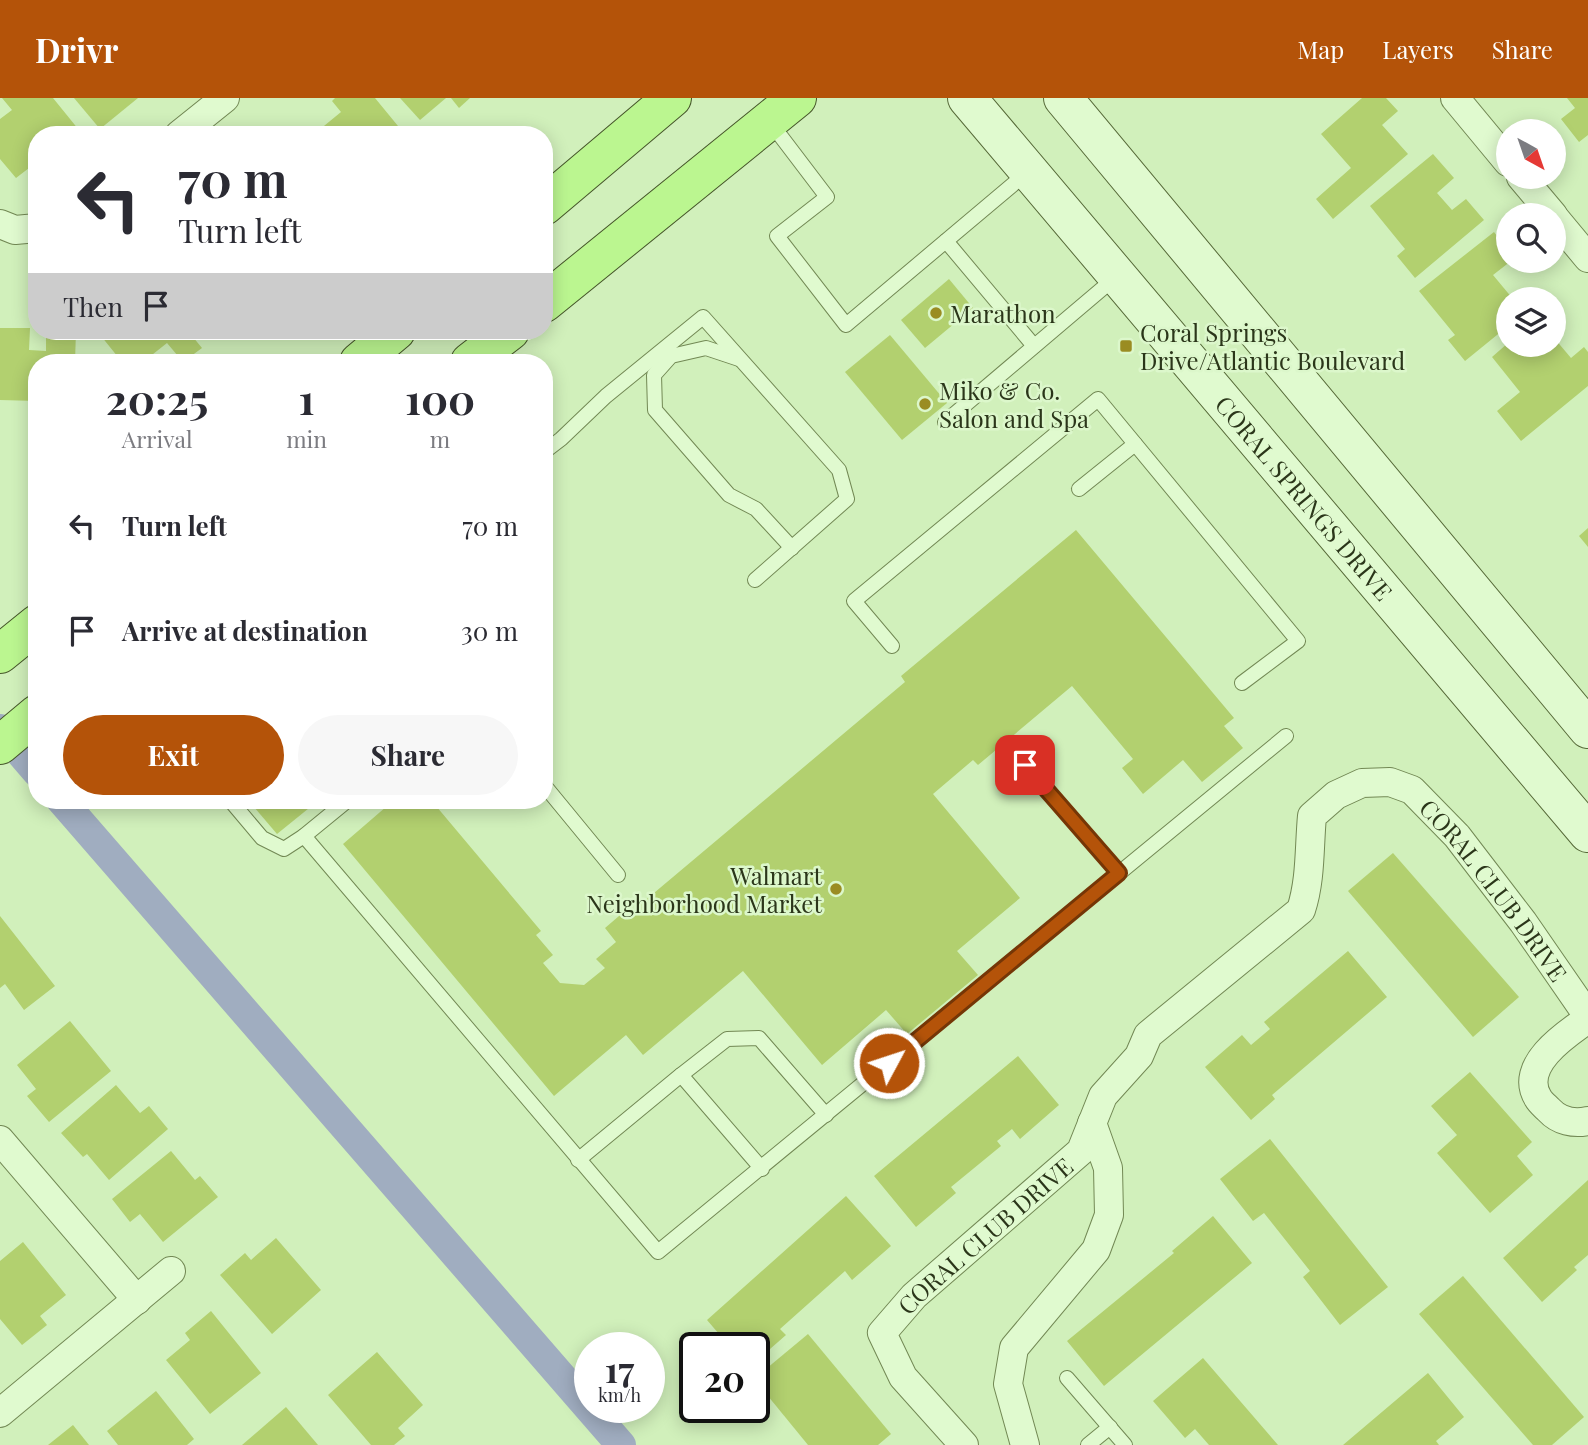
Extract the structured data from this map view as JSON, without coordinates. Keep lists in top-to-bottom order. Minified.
{"streets":{"main road":["CORAL SPRINGS DRIVE"],"street":["CORAL CLUB DRIVE"]},"places":{"other":["Marathon","Miko & Co. Salon and Spa","Walmart Neighborhood Market"],"transit":["Coral Springs Drive/Atlantic Boulevard"]},"north":"bottom right","page":{"header":"Drivr","nav":["Map","Layers","Share"],"turn":["70 m","Turn left"],"then":"Then","eta":["20:25","Arrival","1","min","100","m"],"list":[{"name":"Turn left","value":"70 m"},{"name":"Arrive at destination","value":"30 m"}],"buttons":["Exit","Share"],"speed":"17 km/h","limit":"20"}}
